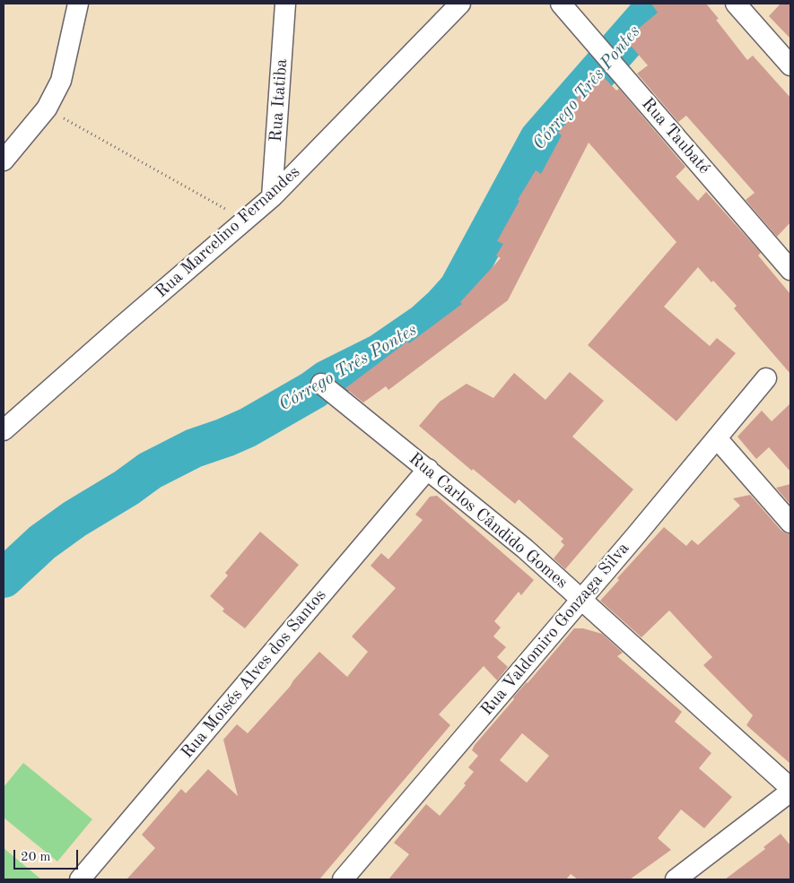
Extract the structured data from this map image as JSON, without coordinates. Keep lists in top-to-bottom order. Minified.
{"streets":{"street":["Rua Itatiba","Rua Taubaté","Rua Marcelino Fernandes","Rua Carlos Cândido Gomes","Rua Valdomiro Gonzaga Silva","Rua Moisés Alves dos Santos"]},"crossings":[["Rua Itatiba","Rua Marcelino Fernandes"],["Rua Carlos Cândido Gomes","Rua Valdomiro Gonzaga Silva"],["Rua Carlos Cândido Gomes","Rua Moisés Alves dos Santos"]],"water":["Córrego Três Pontes"],"scale_bar":"20 m"}
